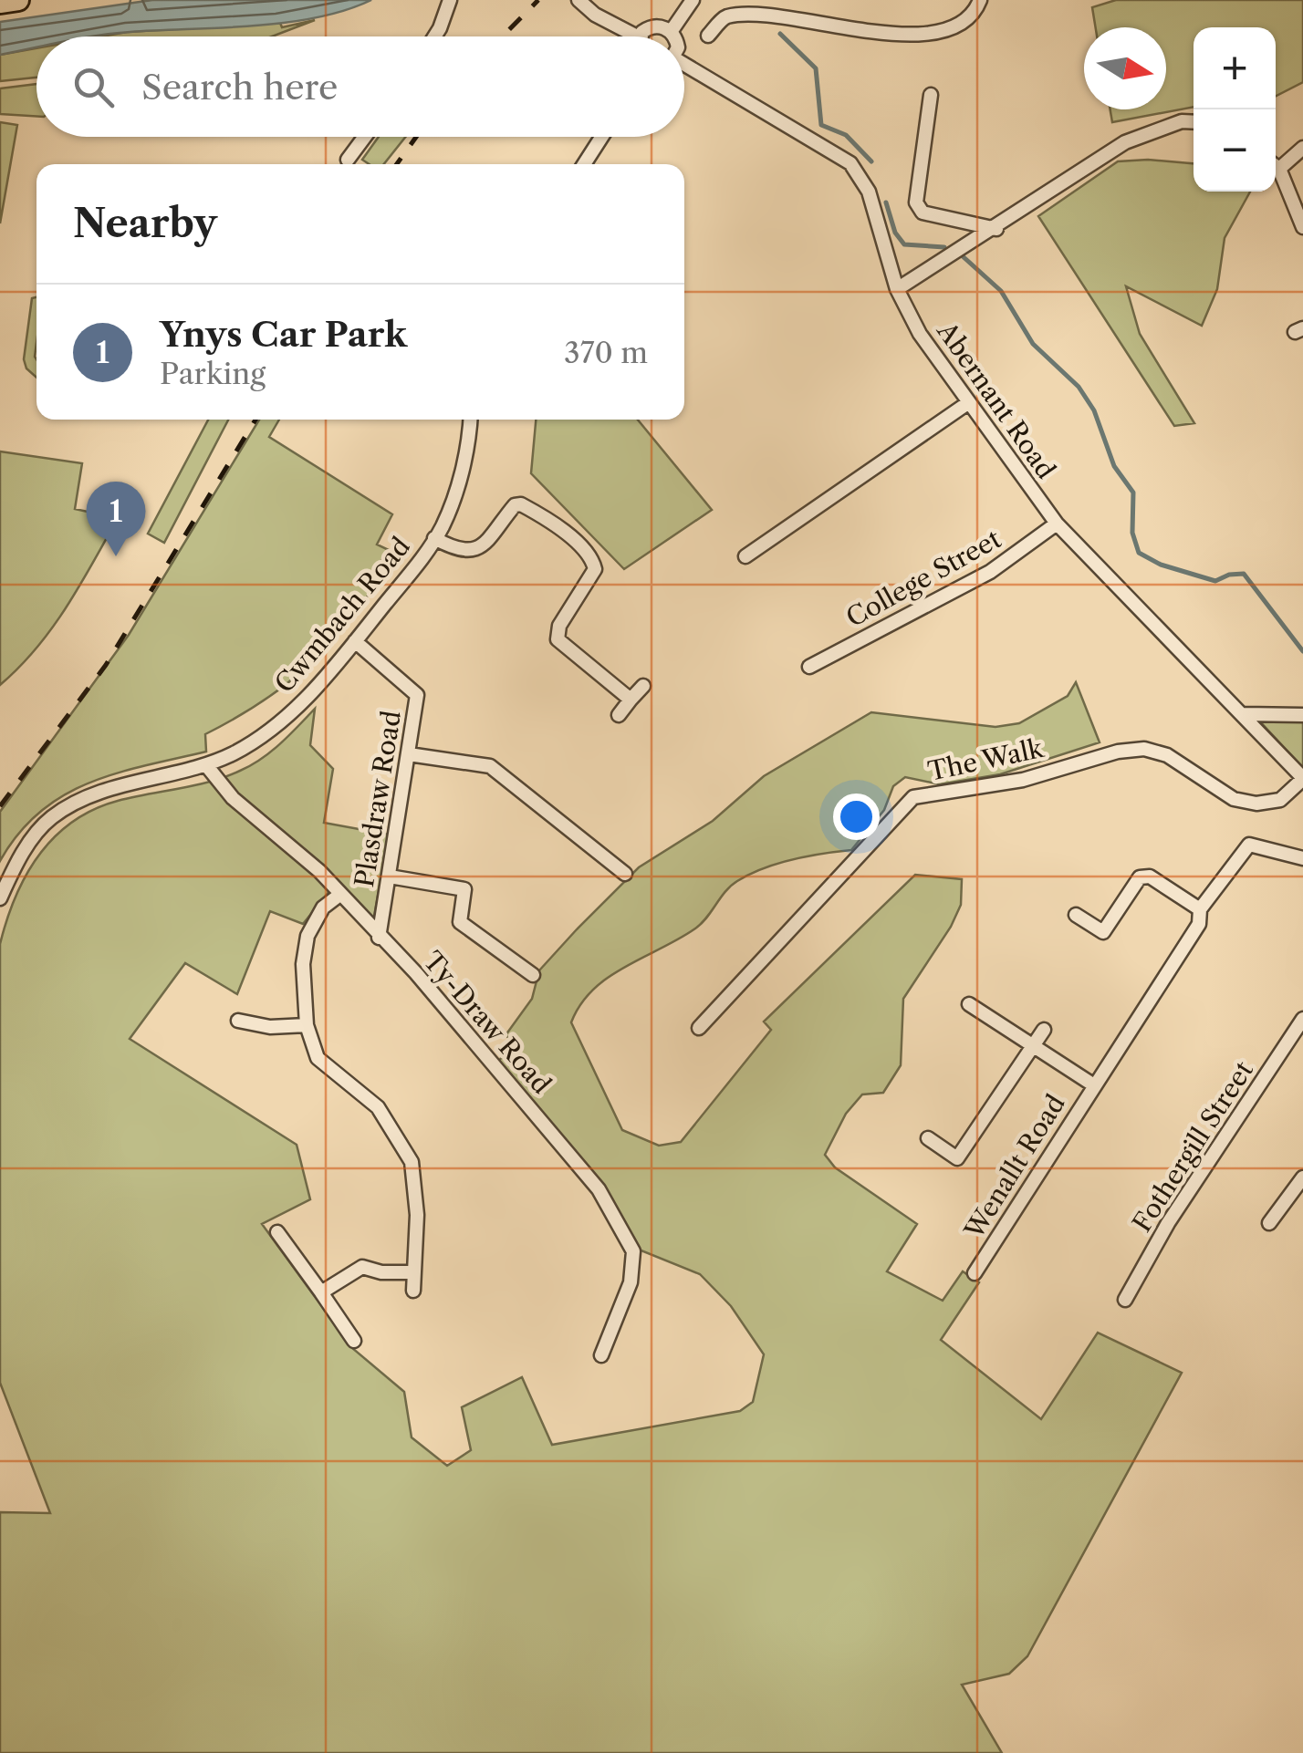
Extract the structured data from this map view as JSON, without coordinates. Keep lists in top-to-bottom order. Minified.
{"streets":{"street":["Abernant Road","College Street","Cwmbach Road","The Walk","Plasdraw Road","Ty-Draw Road","Fothergill Street","Wenallt Road"]},"crossings":[["Abernant Road","College Street"],["Abernant Road","The Walk"],["Cwmbach Road","Plasdraw Road"],["Cwmbach Road","Ty-Draw Road"],["Plasdraw Road","Ty-Draw Road"]],"north":"right","page":{"map_buttons":["+","−"],"search":"Search here","heading":"Nearby","list":[{"mark":"1","name":"Ynys Car Park","note":"Parking","value":"370 m"}],"pins":"1"}}
